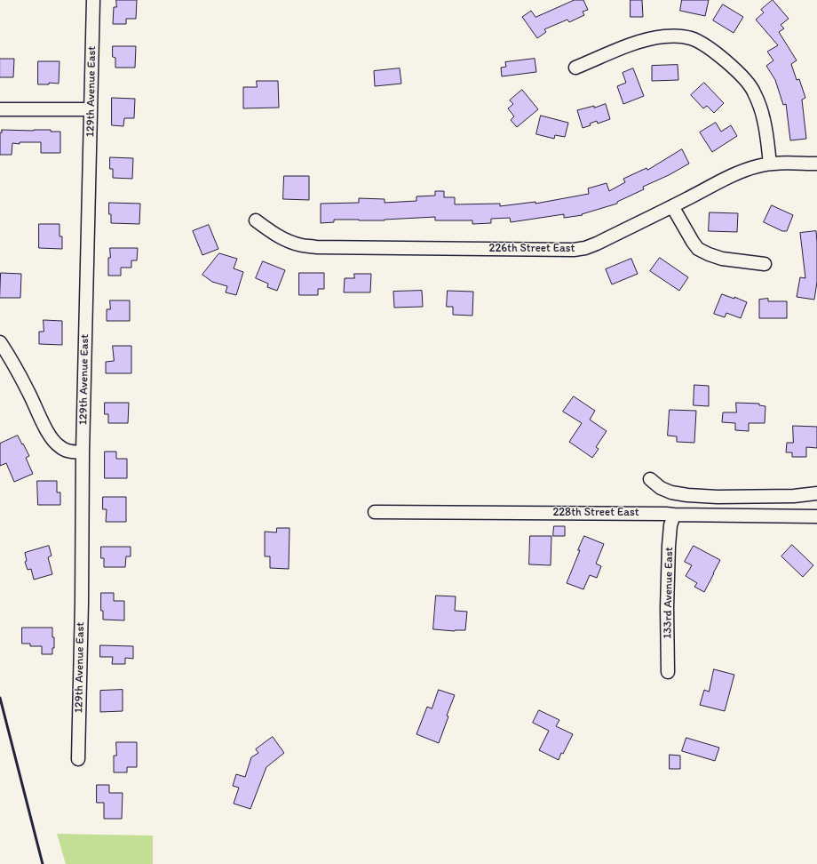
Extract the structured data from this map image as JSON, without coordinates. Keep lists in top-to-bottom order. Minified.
{"streets":{"street":["129th Avenue East","226th Street East","228th Street East","133rd Avenue East"]},"crossings":[["228th Street East","133rd Avenue East"]]}
